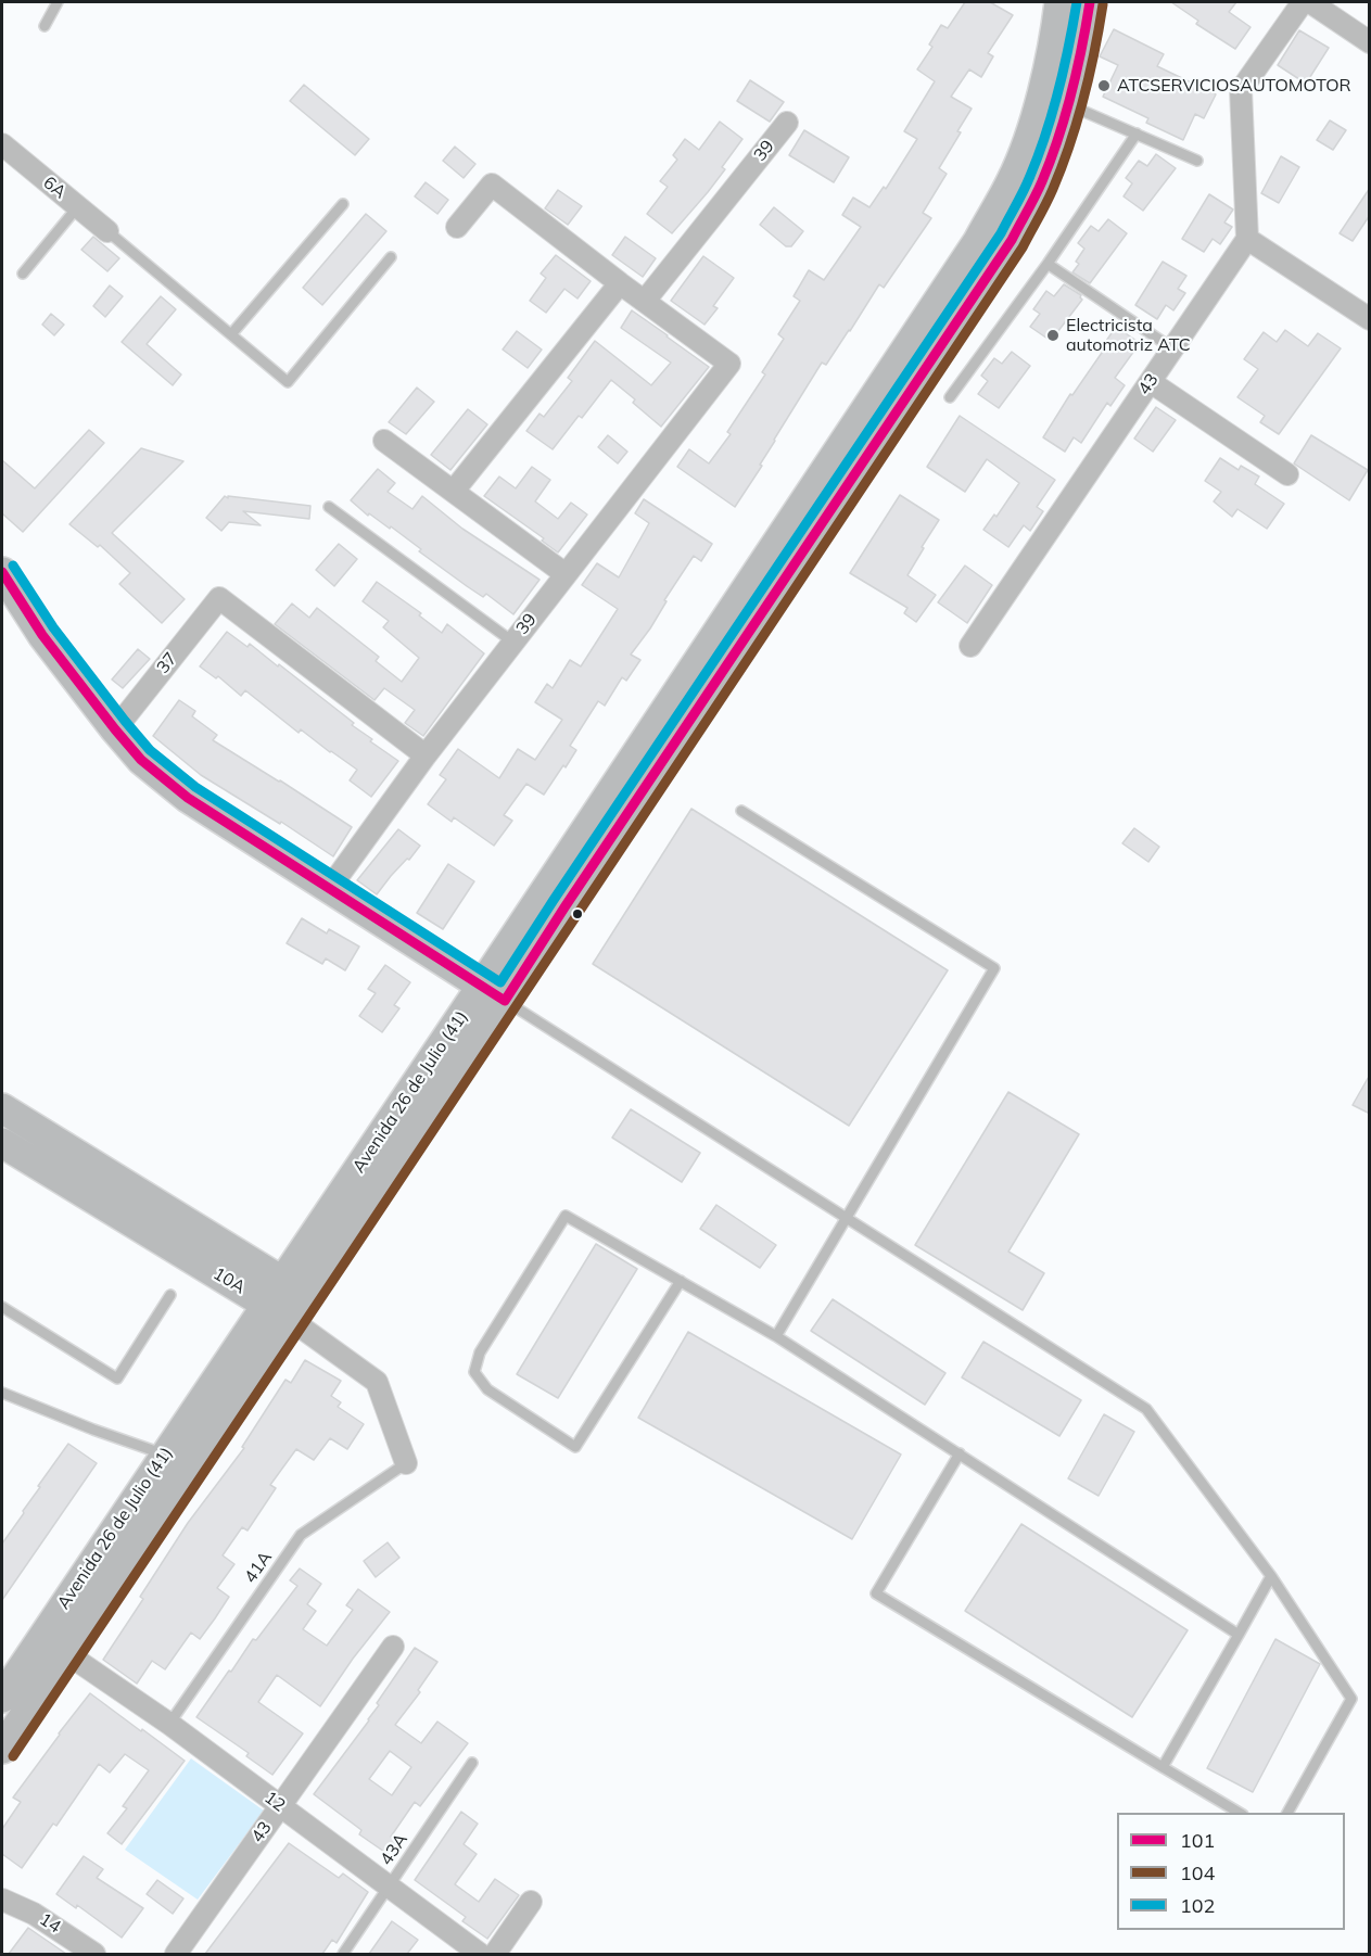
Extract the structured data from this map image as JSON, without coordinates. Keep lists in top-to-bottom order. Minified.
{"streets":{"main road":["Avenida 26 de Julio (41)","10A"],"street":["39","6A","43","37","12","14"],"lane":["41A","43A"]},"crossings":[["39","37"],["43","12"],["Avenida 26 de Julio (41)","10A"],["Avenida 26 de Julio (41)","12"],["10A","41A"],["41A","12"],["12","43A"]],"places":["ATCSERVICIOSAUTOMOTOR","Electricista automotriz ATC"],"lines":["transit line 101","transit line 102","transit line 104"],"legend":["101","104","102"]}
